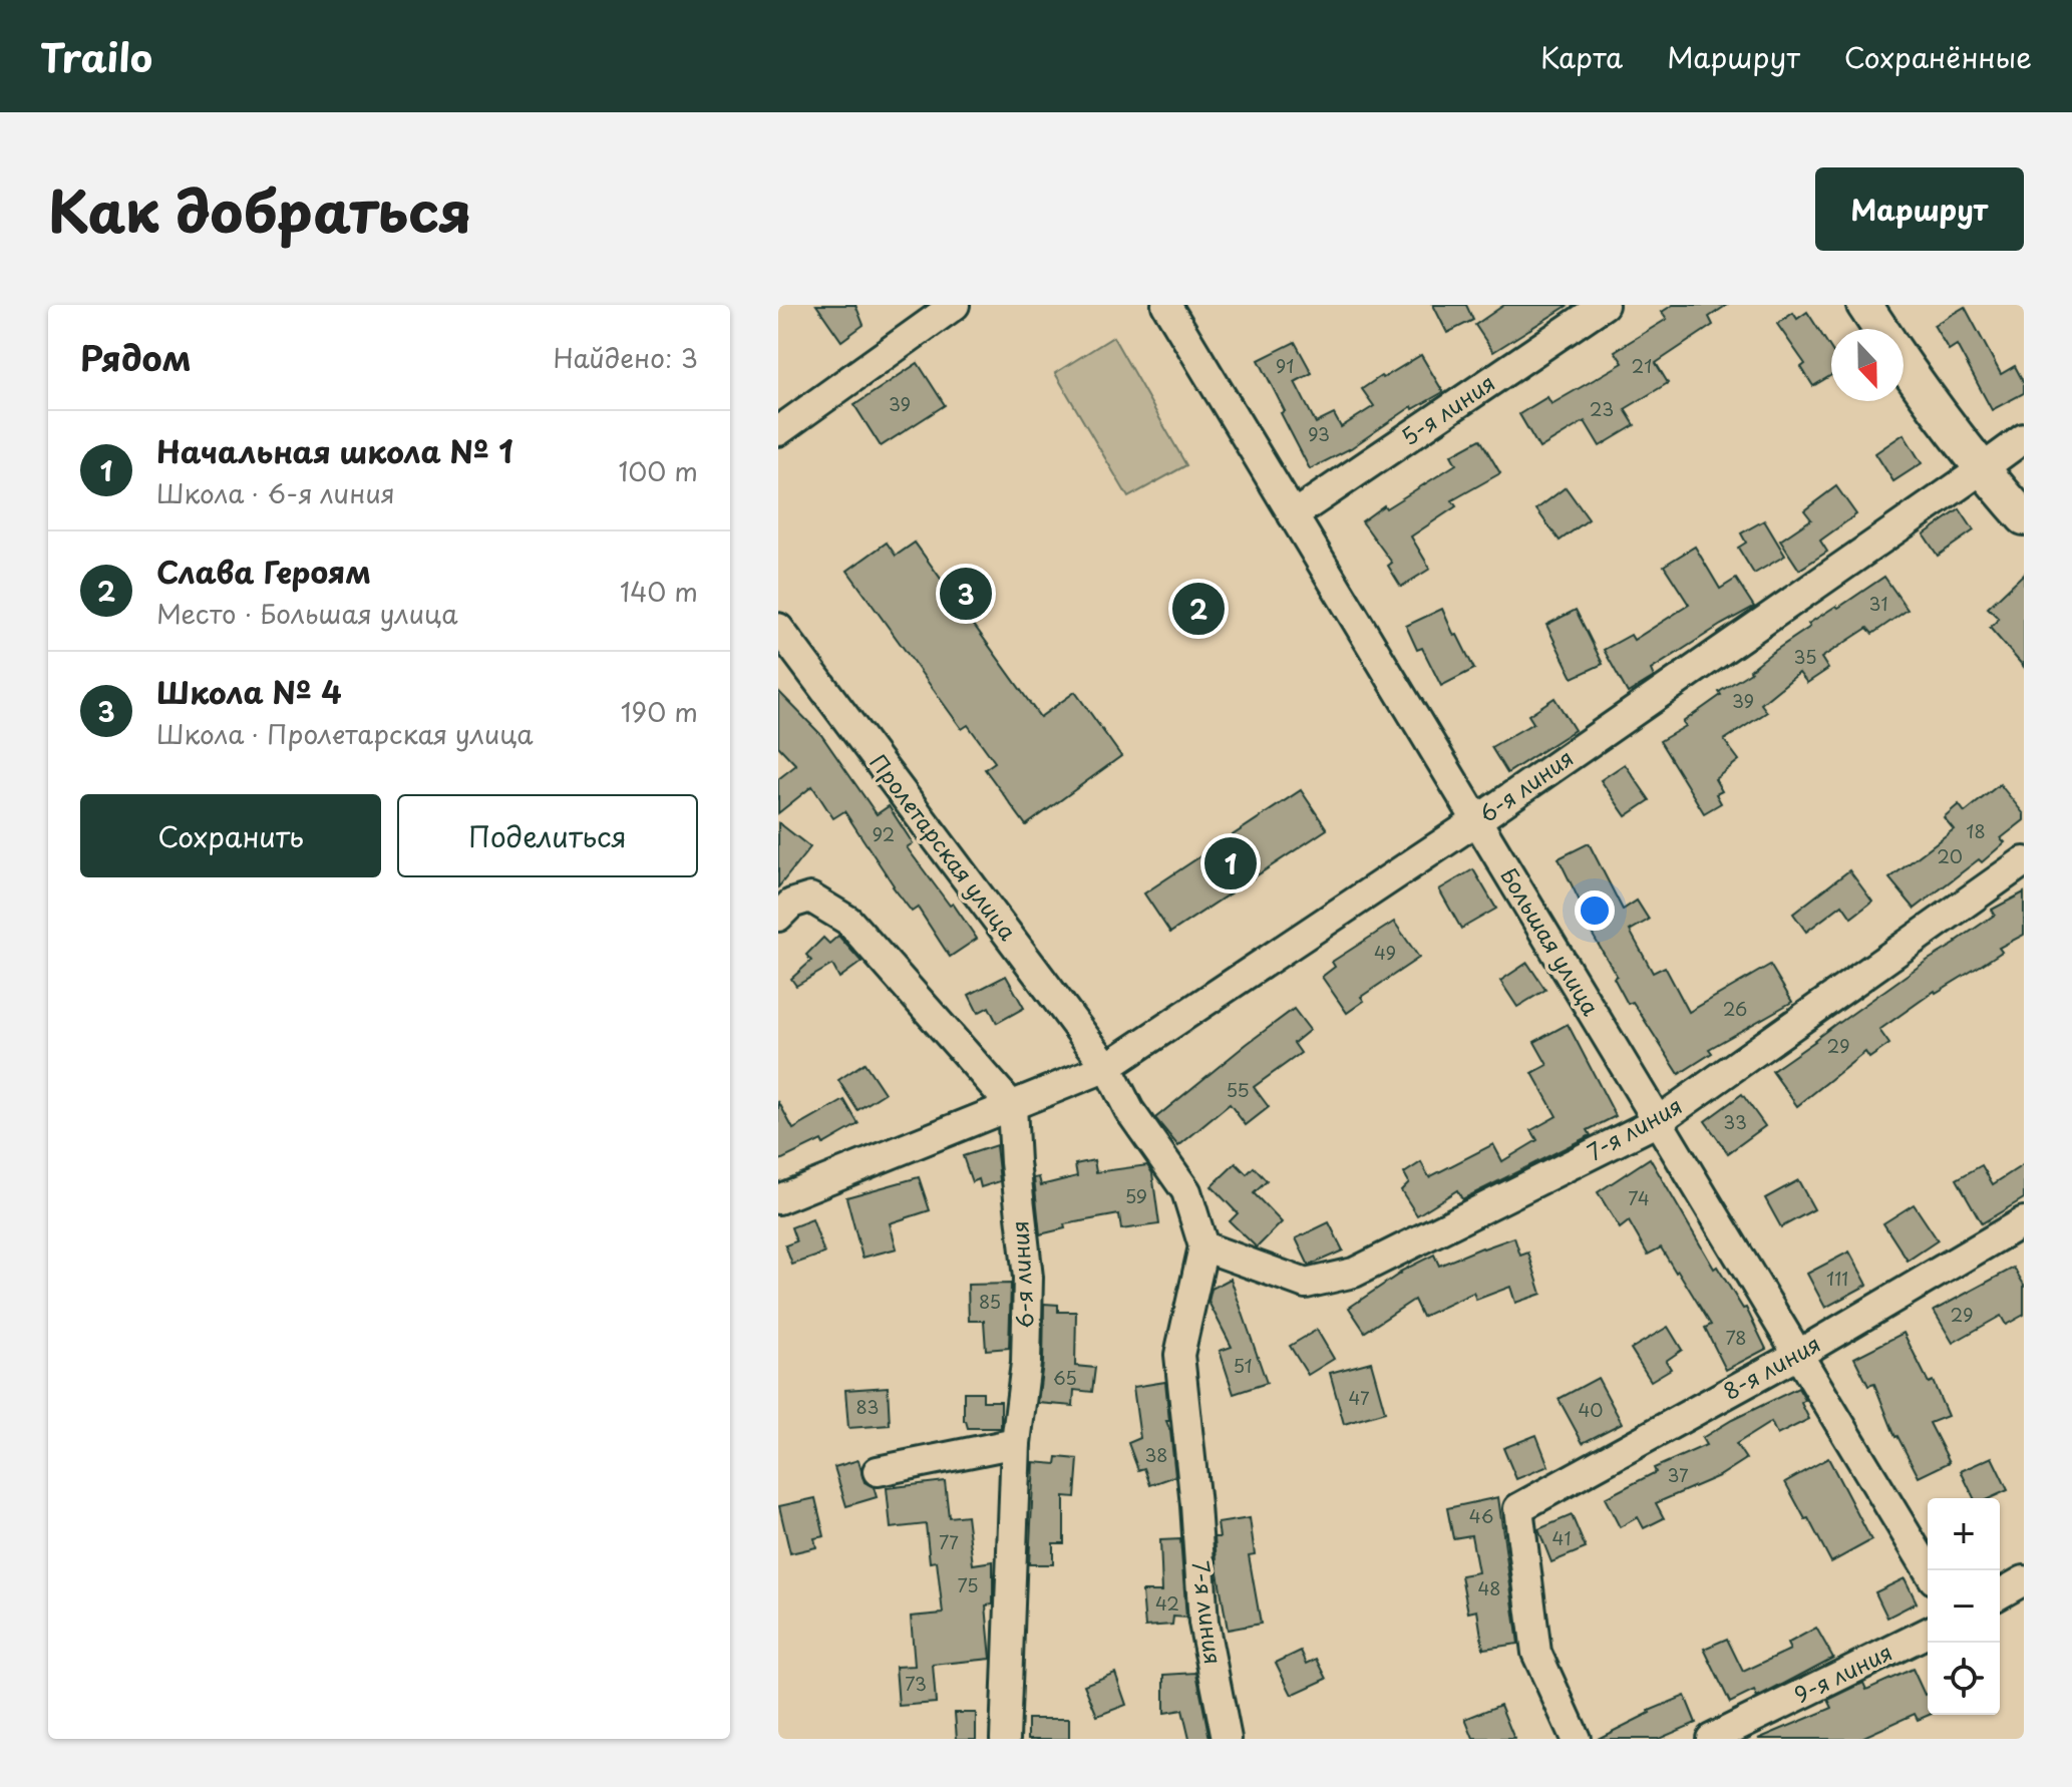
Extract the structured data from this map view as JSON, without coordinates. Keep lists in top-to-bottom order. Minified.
{"streets":{"street":["5-я линия","6-я линия","Пролетарская улица","Большая улица","7-я линия","8-я линия","9-я линия"]},"crossings":[["5-я линия","Большая улица"],["6-я линия","Пролетарская улица"],["6-я линия","Большая улица"],["6-я линия","7-я линия"],["Пролетарская улица","7-я линия"],["Большая улица","7-я линия"],["Большая улица","8-я линия"]],"house_numbers":["91","21","39","23","93","31","35","39","18","92","20","49","26","29","55","33","59","74","111","85","29","78","51","65","47","83","40","38","37","46","41","77","75","48","42","73"],"north":"bottom","page":{"header":"Trailo","nav":["Карта","Маршрут","Сохранённые"],"title":"Как добраться","buttons":["Маршрут",["Сохранить","Поделиться"]],"heading":["Рядом","Найдено: 3"],"list":[{"mark":"1","name":"Начальная школа № 1","note":"Школа · 6-я линия","value":"100 m"},{"mark":"2","name":"Слава Героям","note":"Место · Большая улица","value":"140 m"},{"mark":"3","name":"Школа № 4","note":"Школа · Пролетарская улица","value":"190 m"}],"pins":["3","2","1"],"map_buttons":["+","−"]}}
